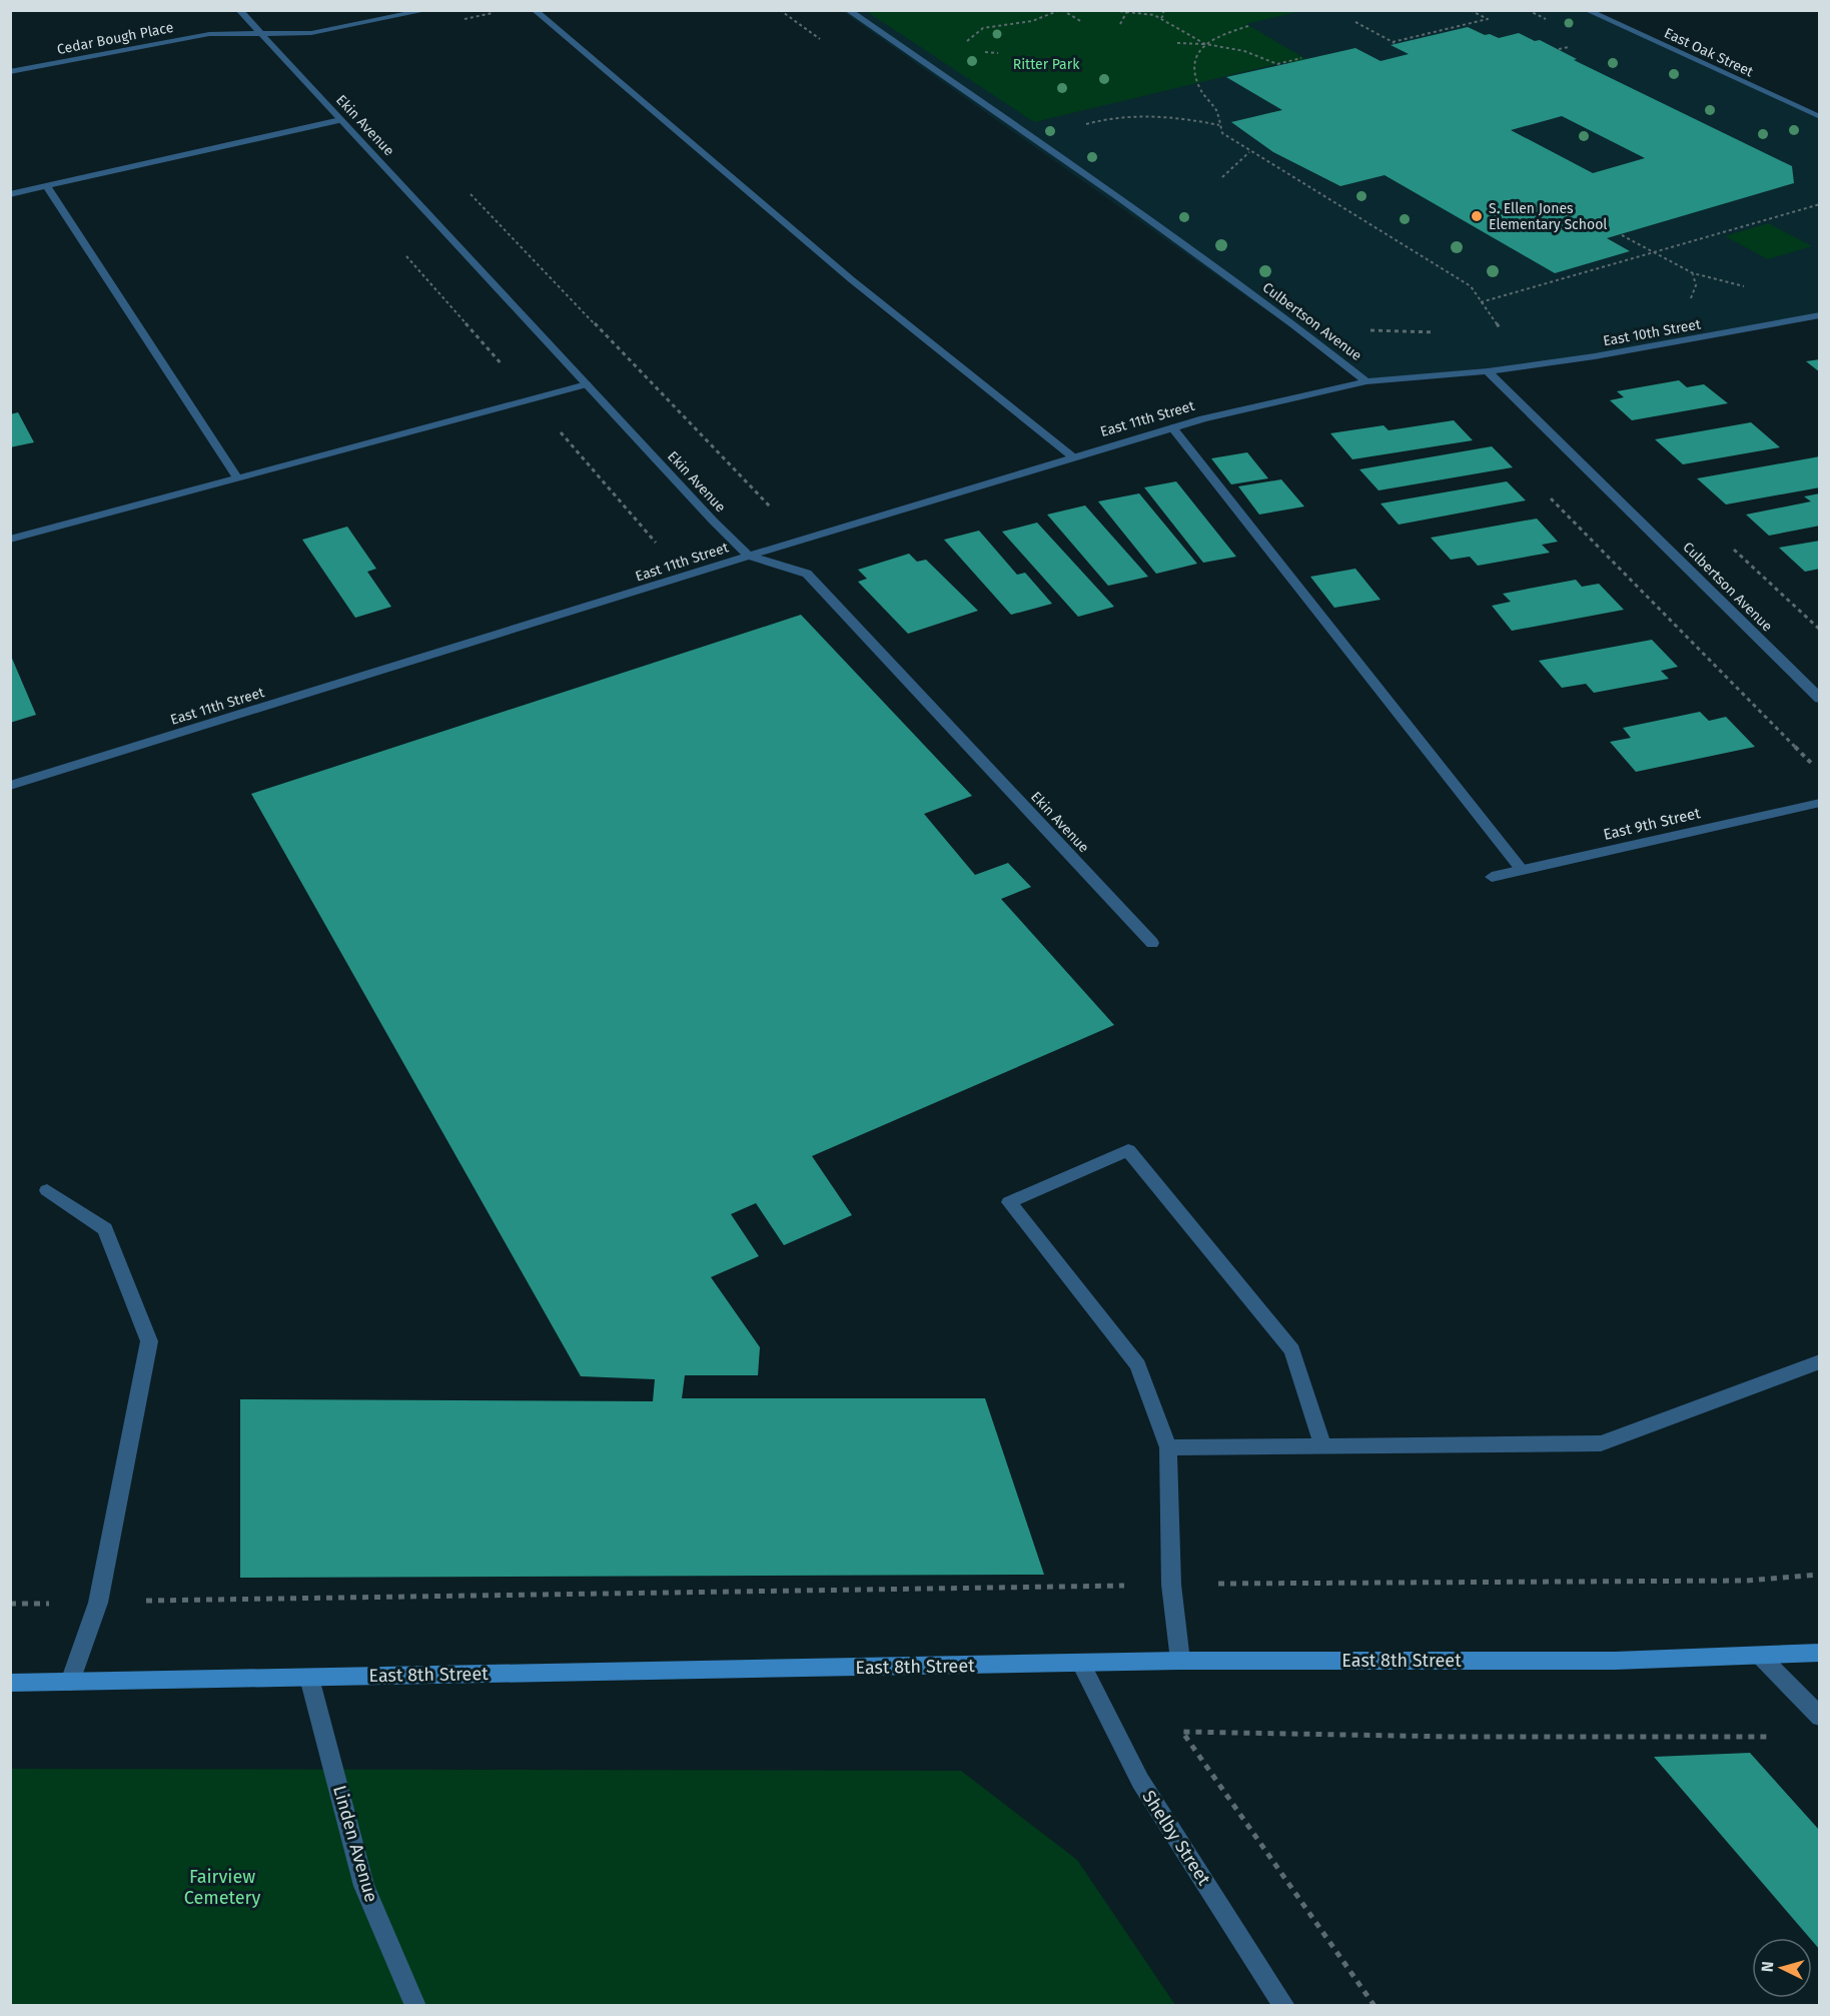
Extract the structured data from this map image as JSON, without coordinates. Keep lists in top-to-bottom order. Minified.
{"streets":{"street":["Cedar Bough Place","East Oak Street","Ekin Avenue","Culbertson Avenue","East 10th Street","East 11th Street","East 9th Street","East 8th Street","Shelby Street","Linden Avenue"]},"crossings":[["Cedar Bough Place","Ekin Avenue"],["Ekin Avenue","East 11th Street"],["Culbertson Avenue","East 10th Street"],["Culbertson Avenue","East 11th Street"],["East 8th Street","Shelby Street"],["East 8th Street","Linden Avenue"]],"parks":["Ritter Park","Fairview Cemetery"],"places":["S. Ellen Jones Elementary School"],"north":"left"}
